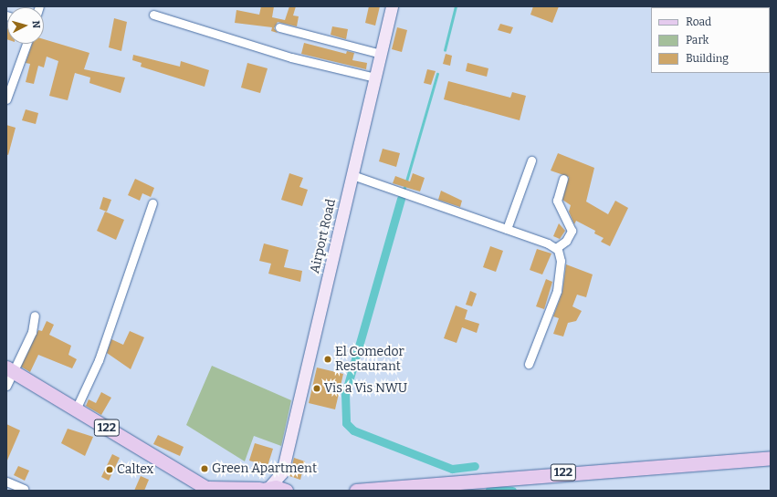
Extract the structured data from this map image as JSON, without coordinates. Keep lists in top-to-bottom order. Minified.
{"streets":{"main road":["Airport Road","122"]},"places":["El Comedor Restaurant","Vis a Vis NWU","Green Apartment","Caltex"],"legend":["Road","Park","Building"],"north":"right"}
